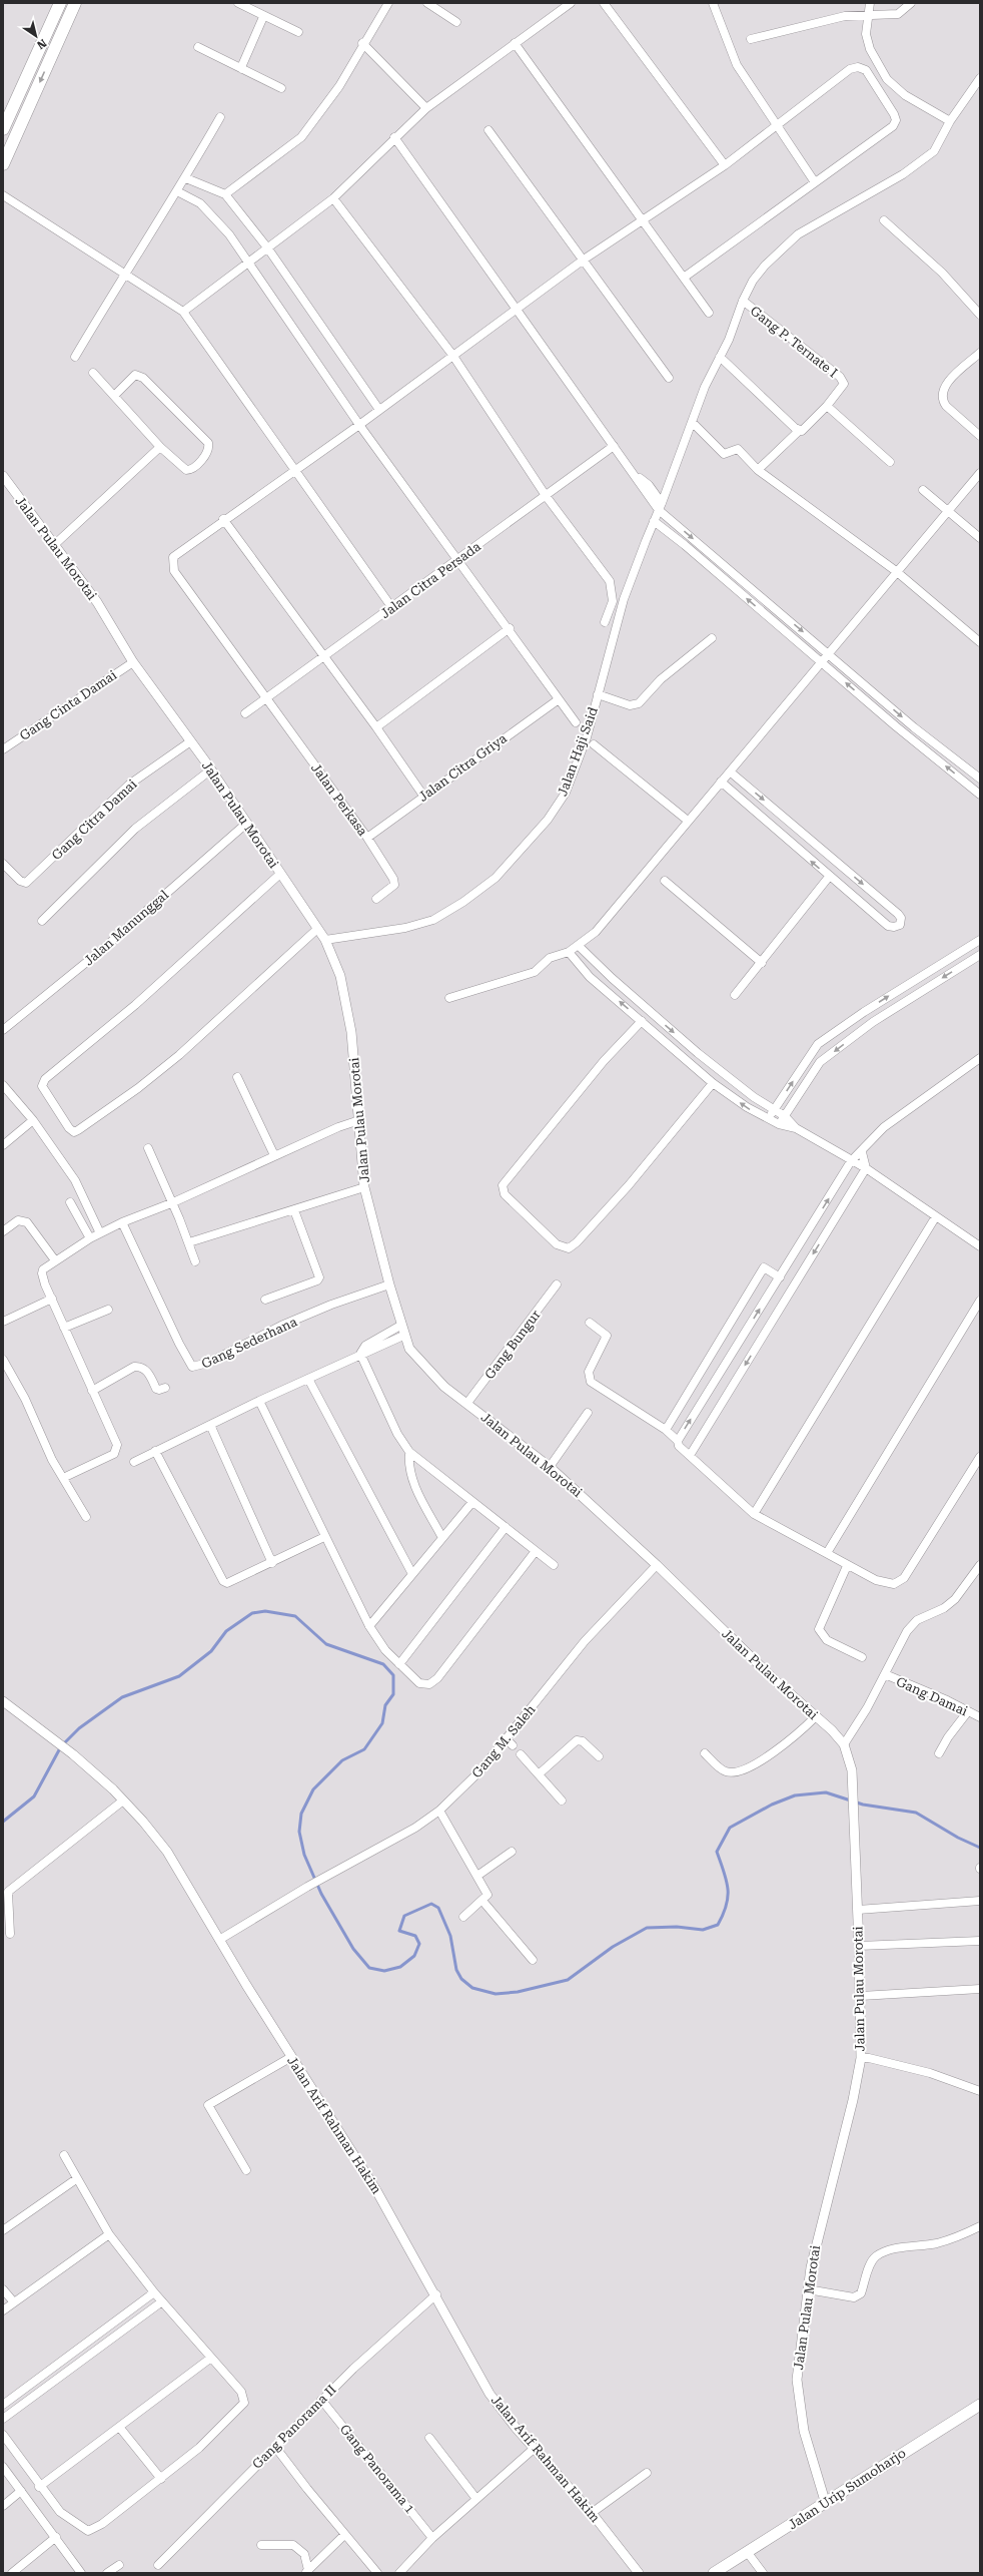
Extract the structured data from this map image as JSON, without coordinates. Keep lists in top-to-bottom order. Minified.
{"streets":{"main road":["Jalan Urip Sumoharjo"],"street":["Gang P. Ternate I","Jalan Pulau Morotai","Jalan Citra Persada","Gang Cinta Damai","Jalan Haji Said","Jalan Citra Griya","Jalan Perkasa","Gang Citra Damai","Jalan Manunggal","Gang Sederhana","Gang Bungur","Gang Damai","Gang M. Saleh","Jalan Arif Rahman Hakim","Gang Panorama II","Gang Panorama 1"]},"crossings":[["Gang P. Ternate I","Jalan Haji Said"],["Jalan Pulau Morotai","Gang Cinta Damai"],["Jalan Pulau Morotai","Jalan Haji Said"],["Jalan Pulau Morotai","Gang Citra Damai"],["Jalan Pulau Morotai","Jalan Manunggal"],["Jalan Pulau Morotai","Gang Sederhana"],["Jalan Pulau Morotai","Gang Bungur"],["Jalan Pulau Morotai","Gang M. Saleh"],["Jalan Pulau Morotai","Jalan Urip Sumoharjo"],["Jalan Citra Persada","Jalan Perkasa"],["Jalan Citra Griya","Jalan Perkasa"],["Gang M. Saleh","Jalan Arif Rahman Hakim"],["Jalan Arif Rahman Hakim","Gang Panorama II"],["Gang Panorama II","Gang Panorama 1"]],"north":"bottom right"}
